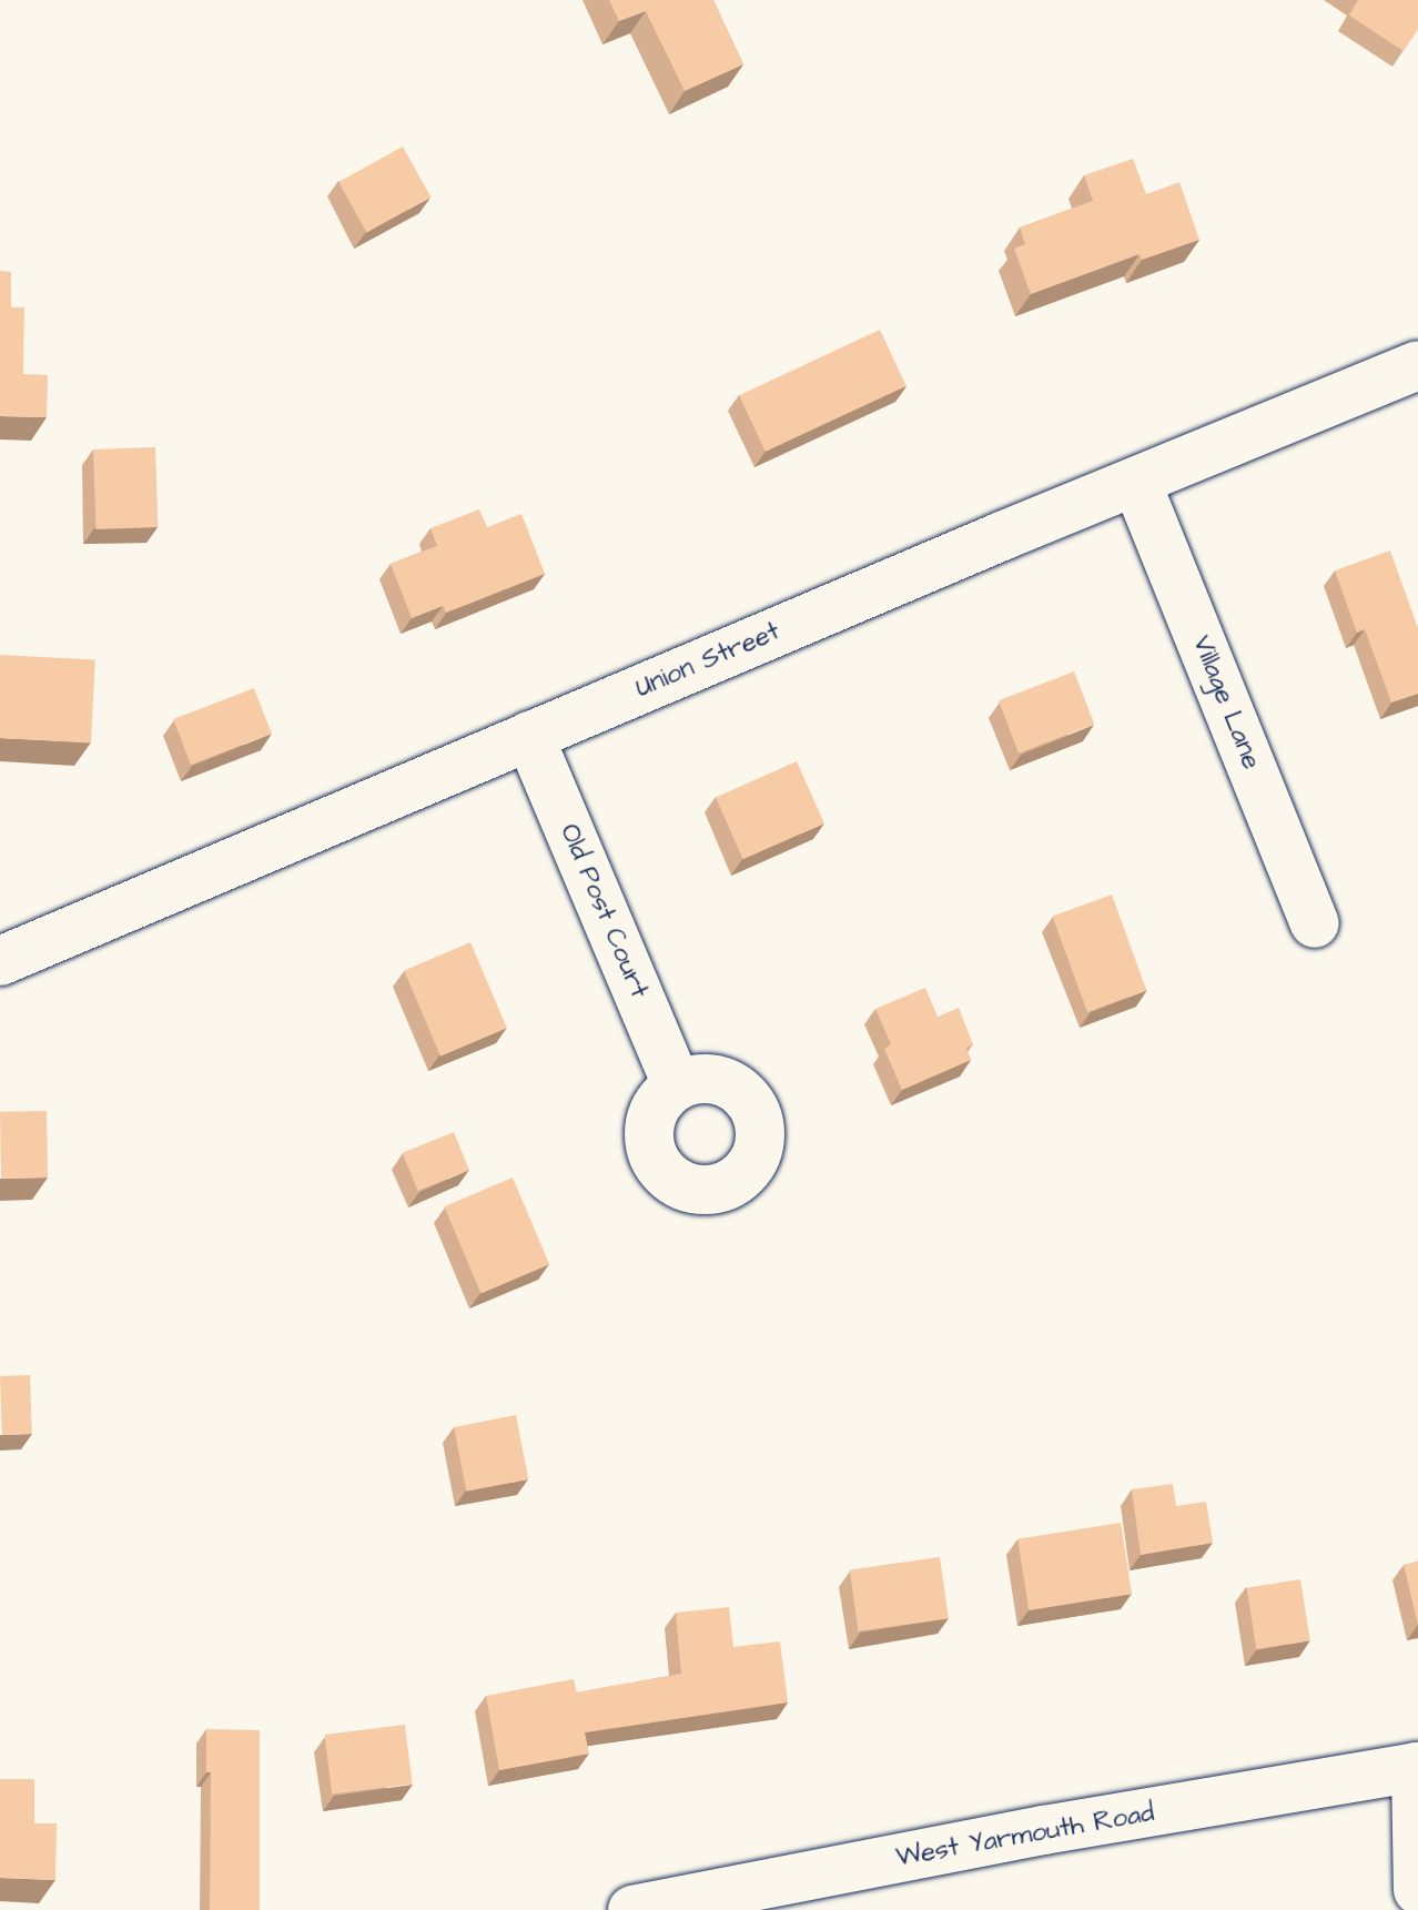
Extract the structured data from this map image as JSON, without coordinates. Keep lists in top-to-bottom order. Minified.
{"streets":{"main road":["Union Street","Village Lane","Old Post Court","West Yarmouth Road"]},"crossings":[["Union Street","Village Lane"],["Union Street","Old Post Court"]]}
